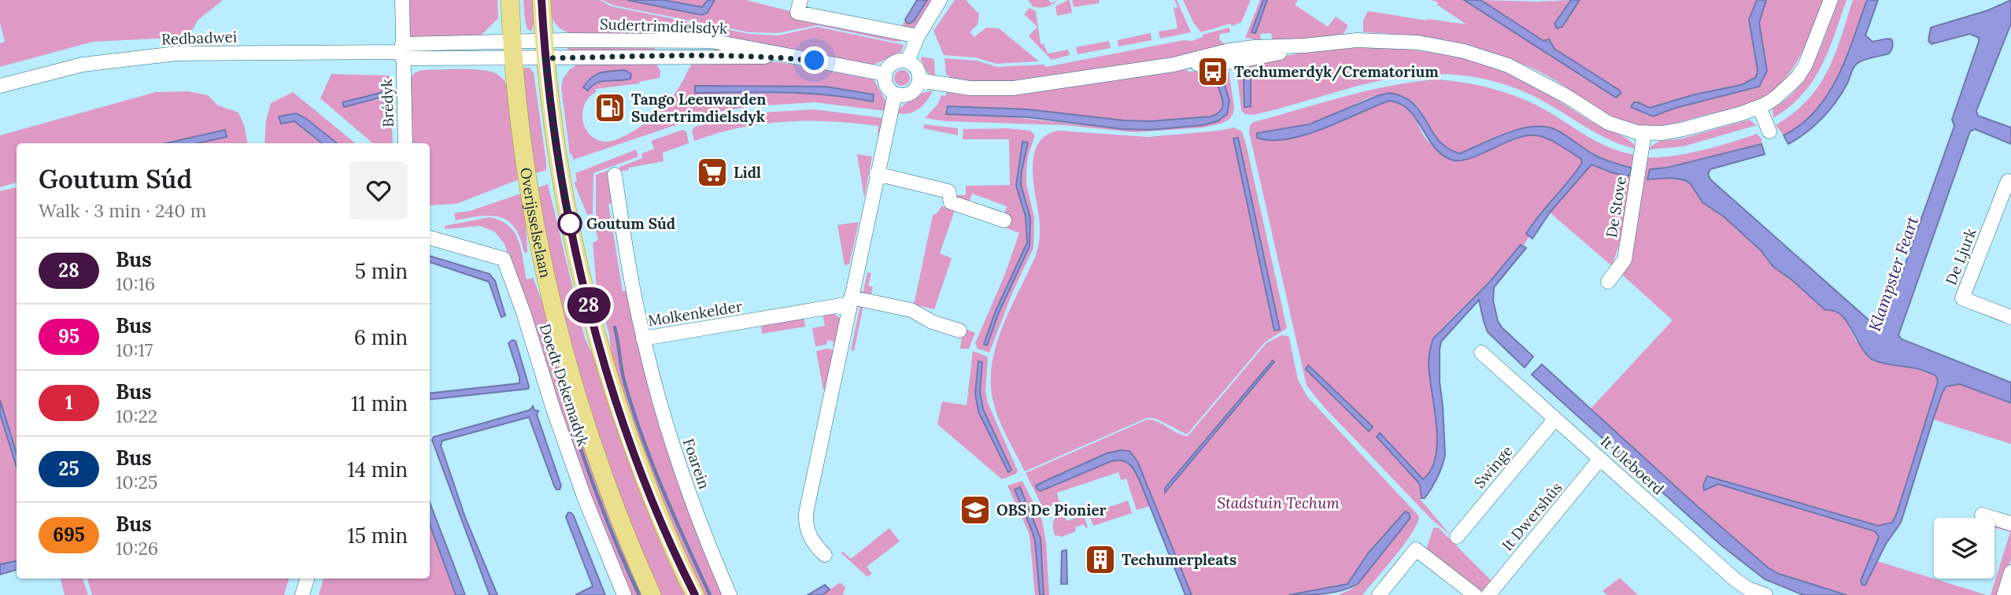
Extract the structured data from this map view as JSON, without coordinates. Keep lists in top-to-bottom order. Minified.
{"streets":{"main road":["Overijsselselaan"],"street":["Sudertrimdielsdyk","Redbadwei","Brédyk","De Stove","De Ljurk","Molkenkelder","Doedt Dekemadyk","Foarein","It Uleboerd","Swinge","It Dwershûs"]},"crossings":[["Sudertrimdielsdyk","Redbadwei"],["Sudertrimdielsdyk","Overijsselselaan"],["Redbadwei","Brédyk"],["Redbadwei","Overijsselselaan"],["Molkenkelder","Foarein"],["It Uleboerd","Swinge"],["It Uleboerd","It Dwershûs"]],"water":["Klampster Feart"],"parks":["Stadstuin Techum"],"places":{"bus stop":["Techumerdyk/Crematorium"],"fuel station":["Tango Leeuwarden Sudertrimdielsdyk"],"supermarket":["Lidl"],"other":["Goutum Súd"],"school or university":["OBS De Pionier"],"building":["Techumerpleats"]},"lines":["bus line 28"],"page":{"on_map":"28","heading":["Goutum Súd","Walk · 3 min · 240 m"],"list":[{"mark":"28","name":"Bus","note":"10:16","value":"5 min"},{"mark":"95","name":"Bus","note":"10:17","value":"6 min"},{"mark":"1","name":"Bus","note":"10:22","value":"11 min"},{"mark":"25","name":"Bus","note":"10:25","value":"14 min"},{"mark":"695","name":"Bus","note":"10:26","value":"15 min"}]}}
